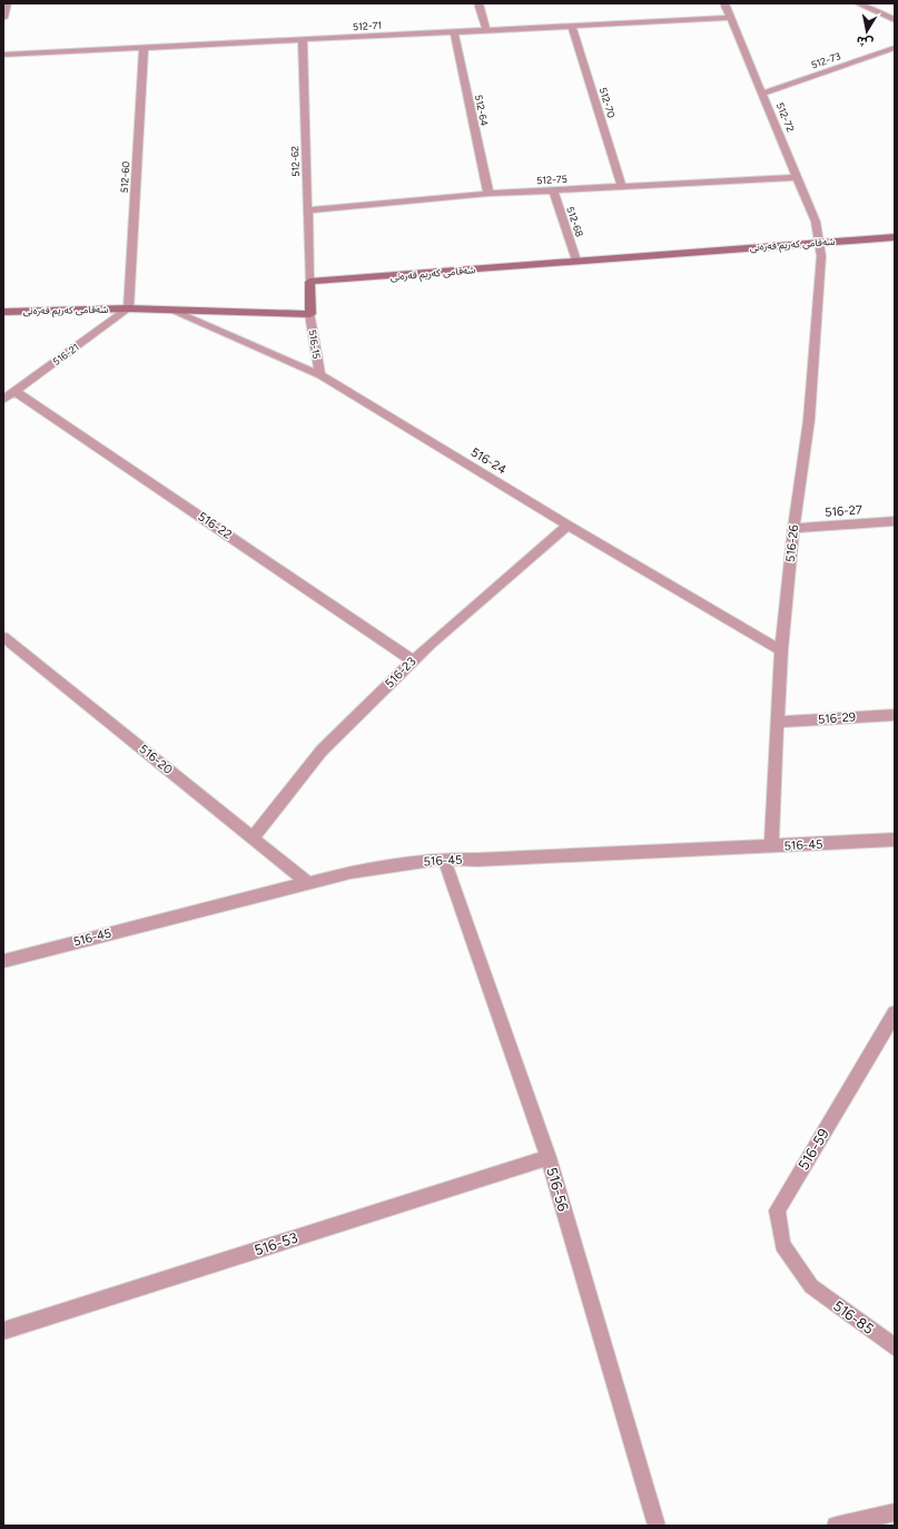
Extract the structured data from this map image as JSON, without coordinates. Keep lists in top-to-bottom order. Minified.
{"streets":{"street":["512-71","512-73","512-70","512-64","512-72","512-62","512-60","512-75","512-68","شەقامی کەریم قەرەنی","516-15","516-21","516-24","516-27","516-22","516-26","516-23","516-29","516-20","516-45","516-59","516-56","516-53","516-85"]},"crossings":[["512-71","512-70"],["512-71","512-64"],["512-71","512-72"],["512-71","512-62"],["512-71","512-60"],["512-73","512-72"],["512-70","512-75"],["512-64","512-75"],["512-72","512-75"],["512-72","شەقامی کەریم قەرەنی"],["512-72","516-26"],["512-62","512-75"],["512-62","شەقامی کەریم قەرەنی"],["512-60","شەقامی کەریم قەرەنی"],["512-60","516-21"],["512-75","512-68"],["512-68","شەقامی کەریم قەرەنی"],["شەقامی کەریم قەرەنی","516-15"],["شەقامی کەریم قەرەنی","516-21"],["شەقامی کەریم قەرەنی","516-24"],["شەقامی کەریم قەرەنی","516-26"],["516-15","516-24"],["516-21","516-22"],["516-24","516-26"],["516-24","516-23"],["516-27","516-26"],["516-22","516-23"],["516-26","516-29"],["516-26","516-45"],["516-23","516-20"],["516-20","516-45"],["516-45","516-56"],["516-59","516-85"],["516-56","516-53"]],"north":"bottom"}
